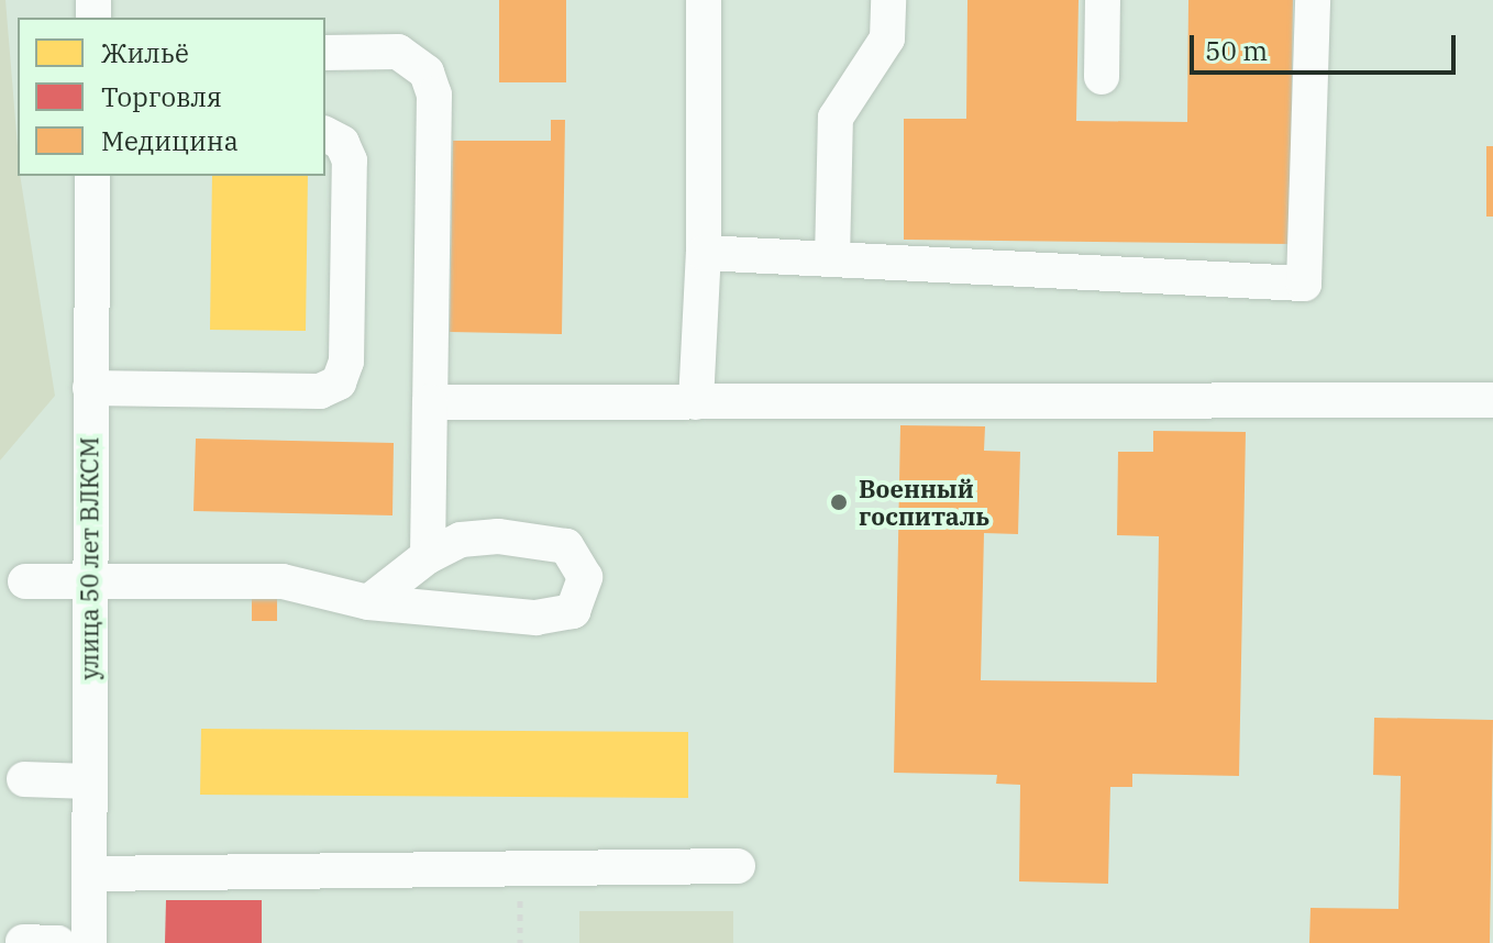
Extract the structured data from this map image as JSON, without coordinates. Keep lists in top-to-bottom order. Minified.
{"streets":{"street":["улица 50 лет ВЛКСМ"]},"places":["Военный госпиталь"],"legend":["Жильё","Торговля","Медицина"],"scale_bar":"50 m"}
